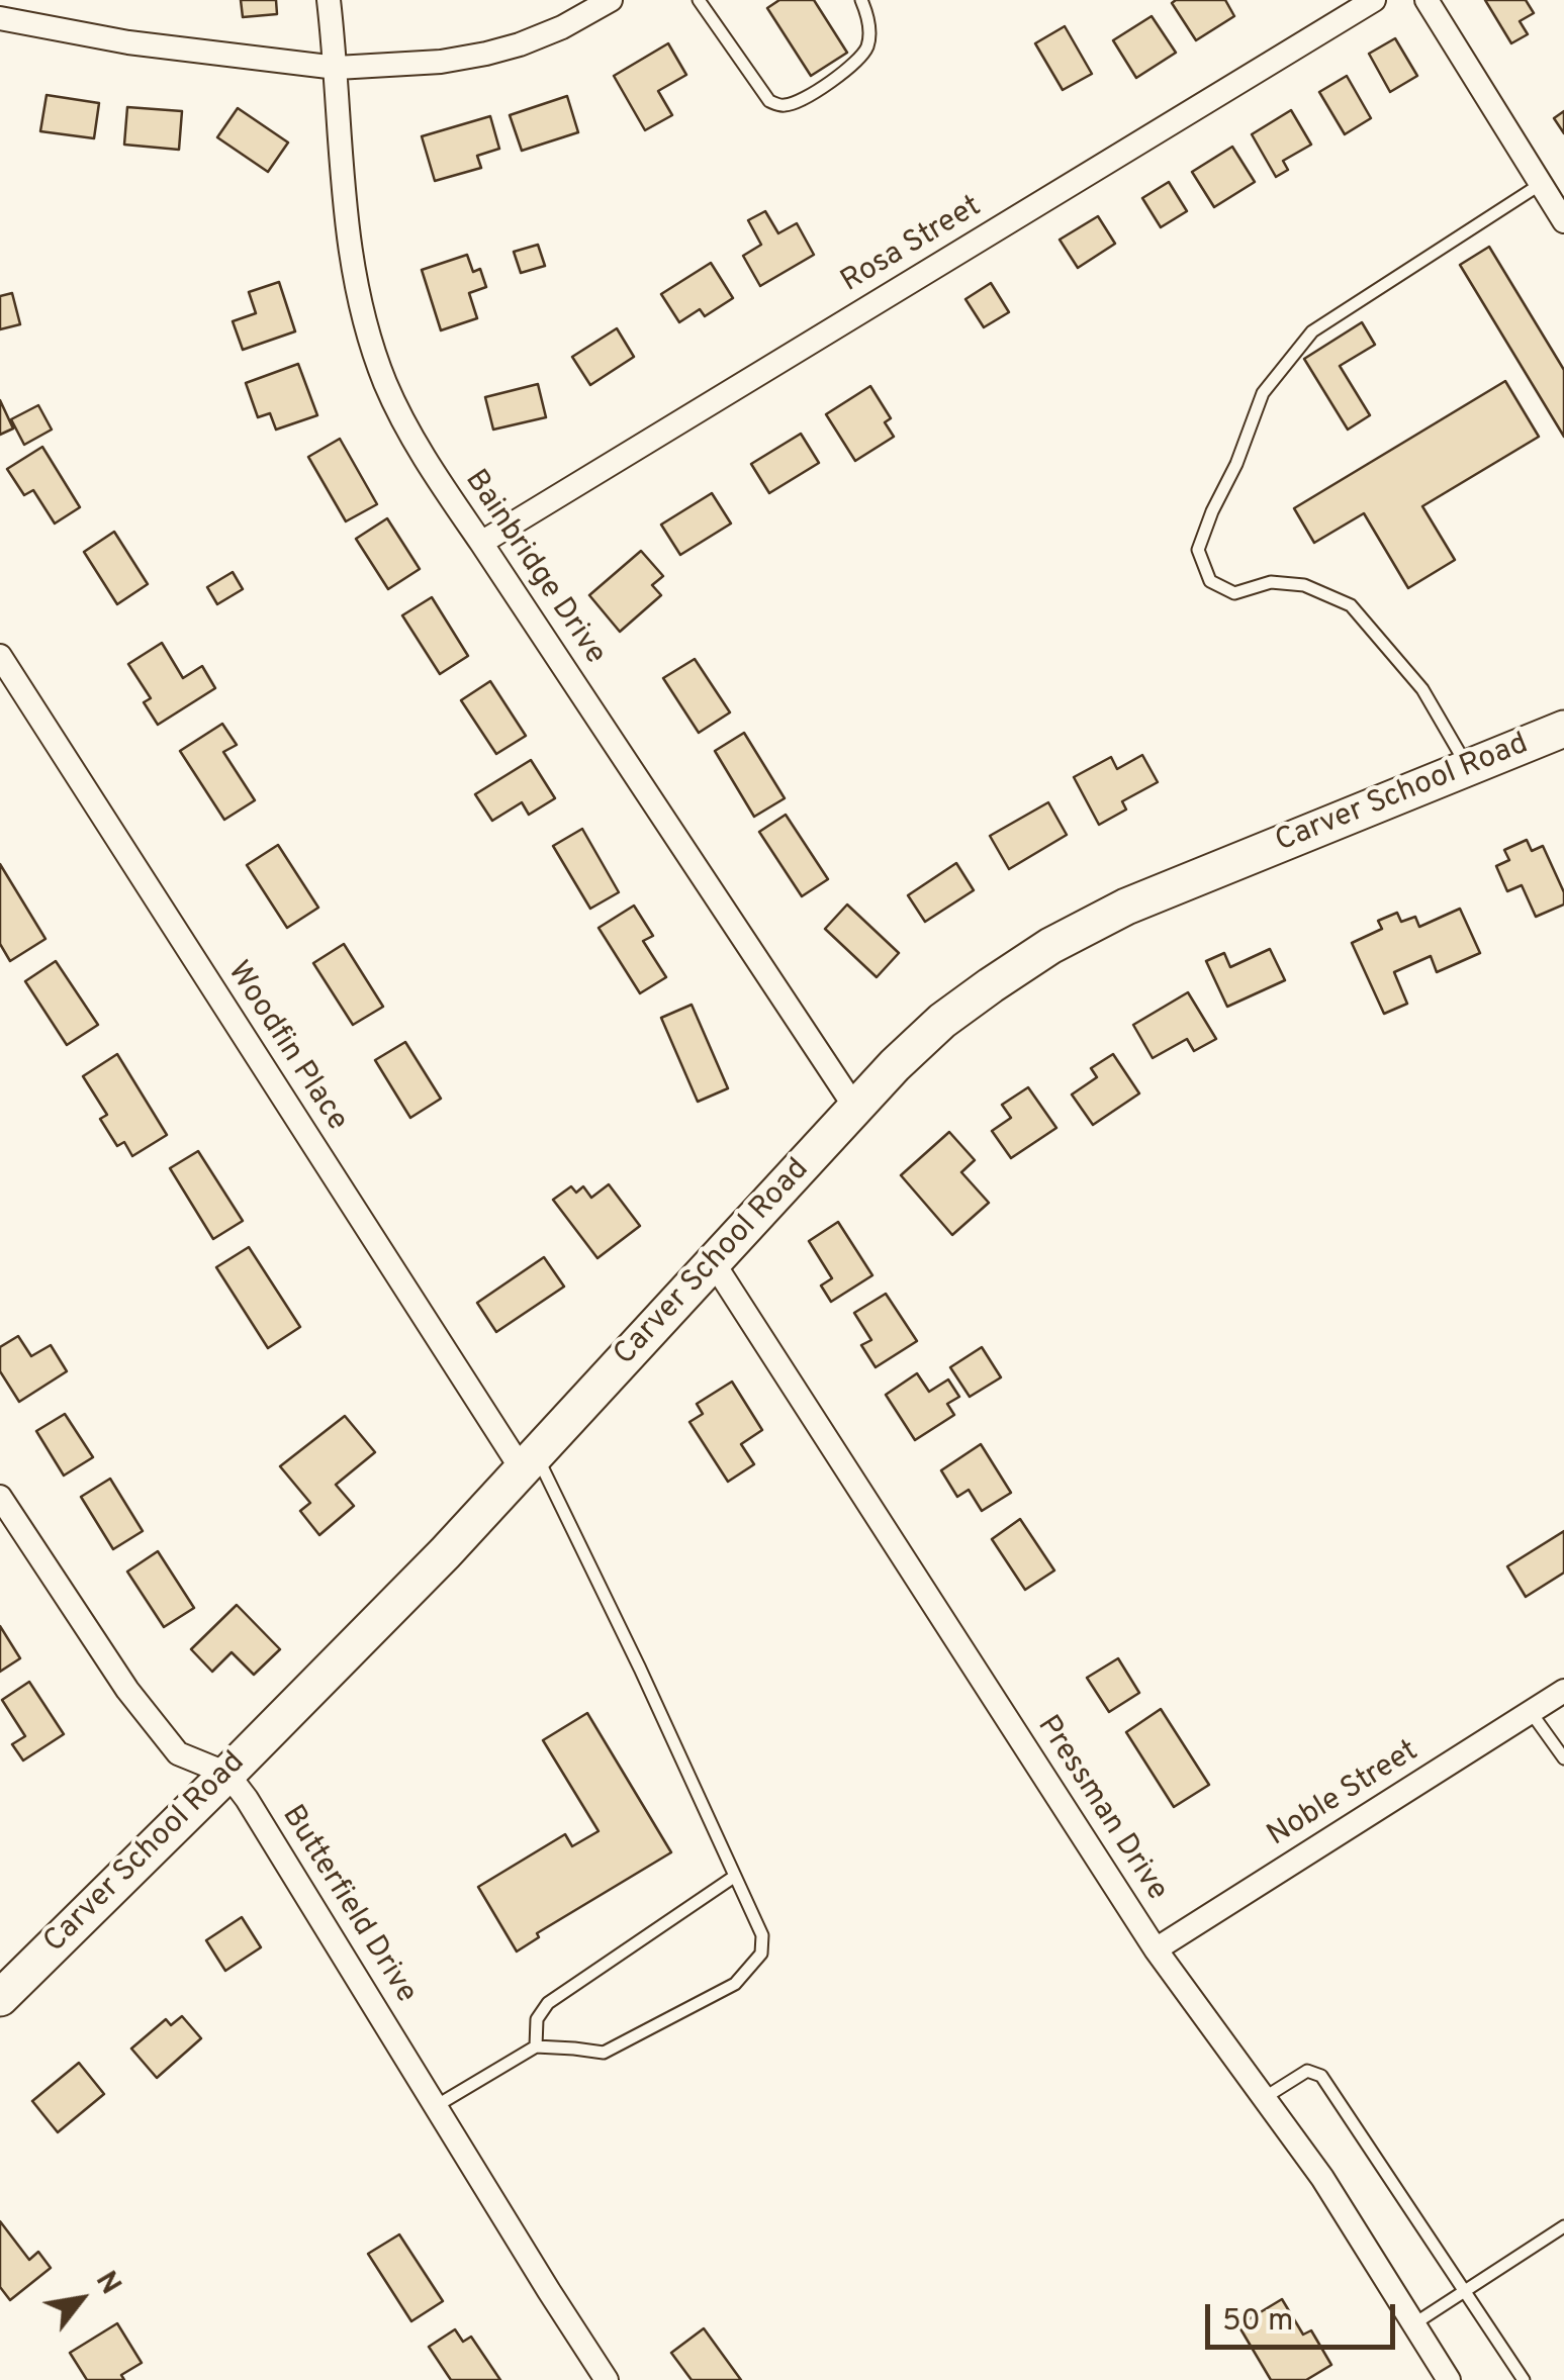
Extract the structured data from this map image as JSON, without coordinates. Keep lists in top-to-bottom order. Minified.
{"streets":{"main road":["Carver School Road"],"street":["Rosa Street","Bainbridge Drive","Woodfin Place","Noble Street","Pressman Drive","Butterfield Drive"]},"crossings":[["Rosa Street","Bainbridge Drive"],["Bainbridge Drive","Carver School Road"],["Carver School Road","Woodfin Place"],["Carver School Road","Pressman Drive"],["Carver School Road","Butterfield Drive"],["Noble Street","Pressman Drive"]],"scale_bar":"50 m","north":"top right"}
